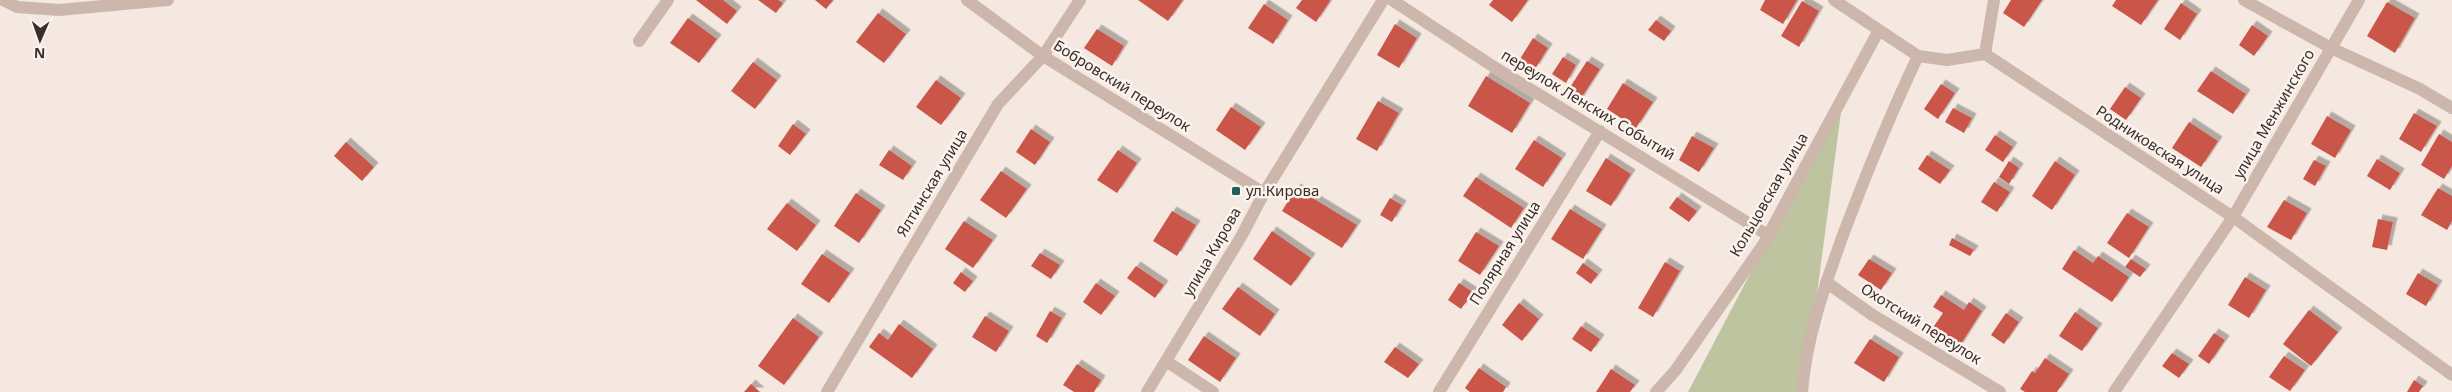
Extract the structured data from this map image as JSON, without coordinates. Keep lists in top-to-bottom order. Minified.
{"streets":{"street":["Бобровский переулок","переулок Ленских Событий","улица Менжинского","Родниковская улица","Ялтинская улица","Кольцовская улица","улица Кирова","Полярная улица","Охотский переулок"]},"crossings":[["Бобровский переулок","Ялтинская улица"],["Бобровский переулок","улица Кирова"],["переулок Ленских Событий","Кольцовская улица"],["переулок Ленских Событий","Полярная улица"],["улица Менжинского","Родниковская улица"]],"places":{"transit":["ул.Кирова"]},"north":"bottom"}
